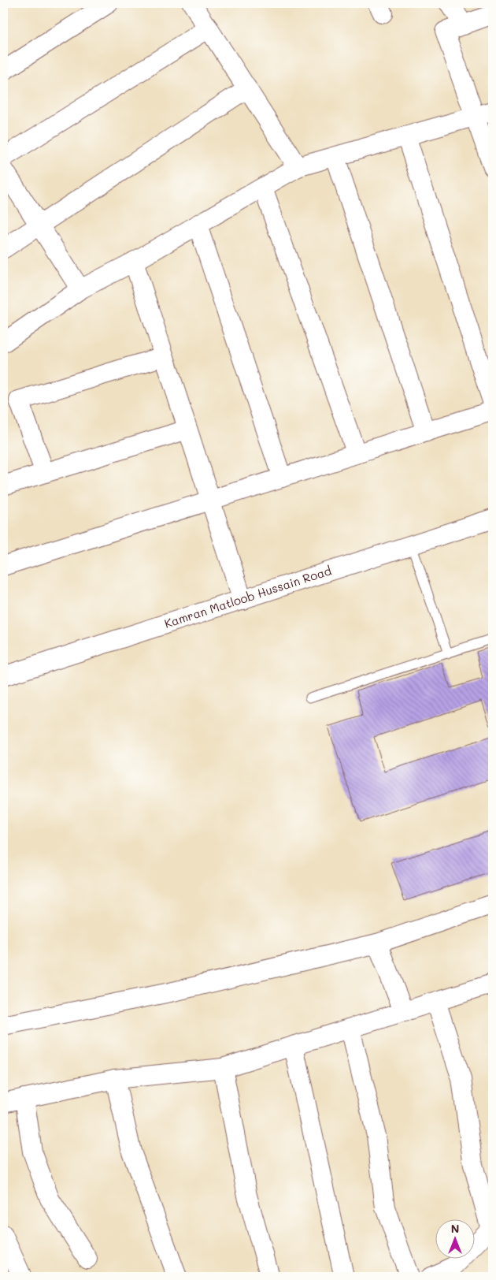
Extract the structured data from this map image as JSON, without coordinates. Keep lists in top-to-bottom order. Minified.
{"streets":{"street":["Kamran Matloob Hussain Road"]},"north":"top"}
